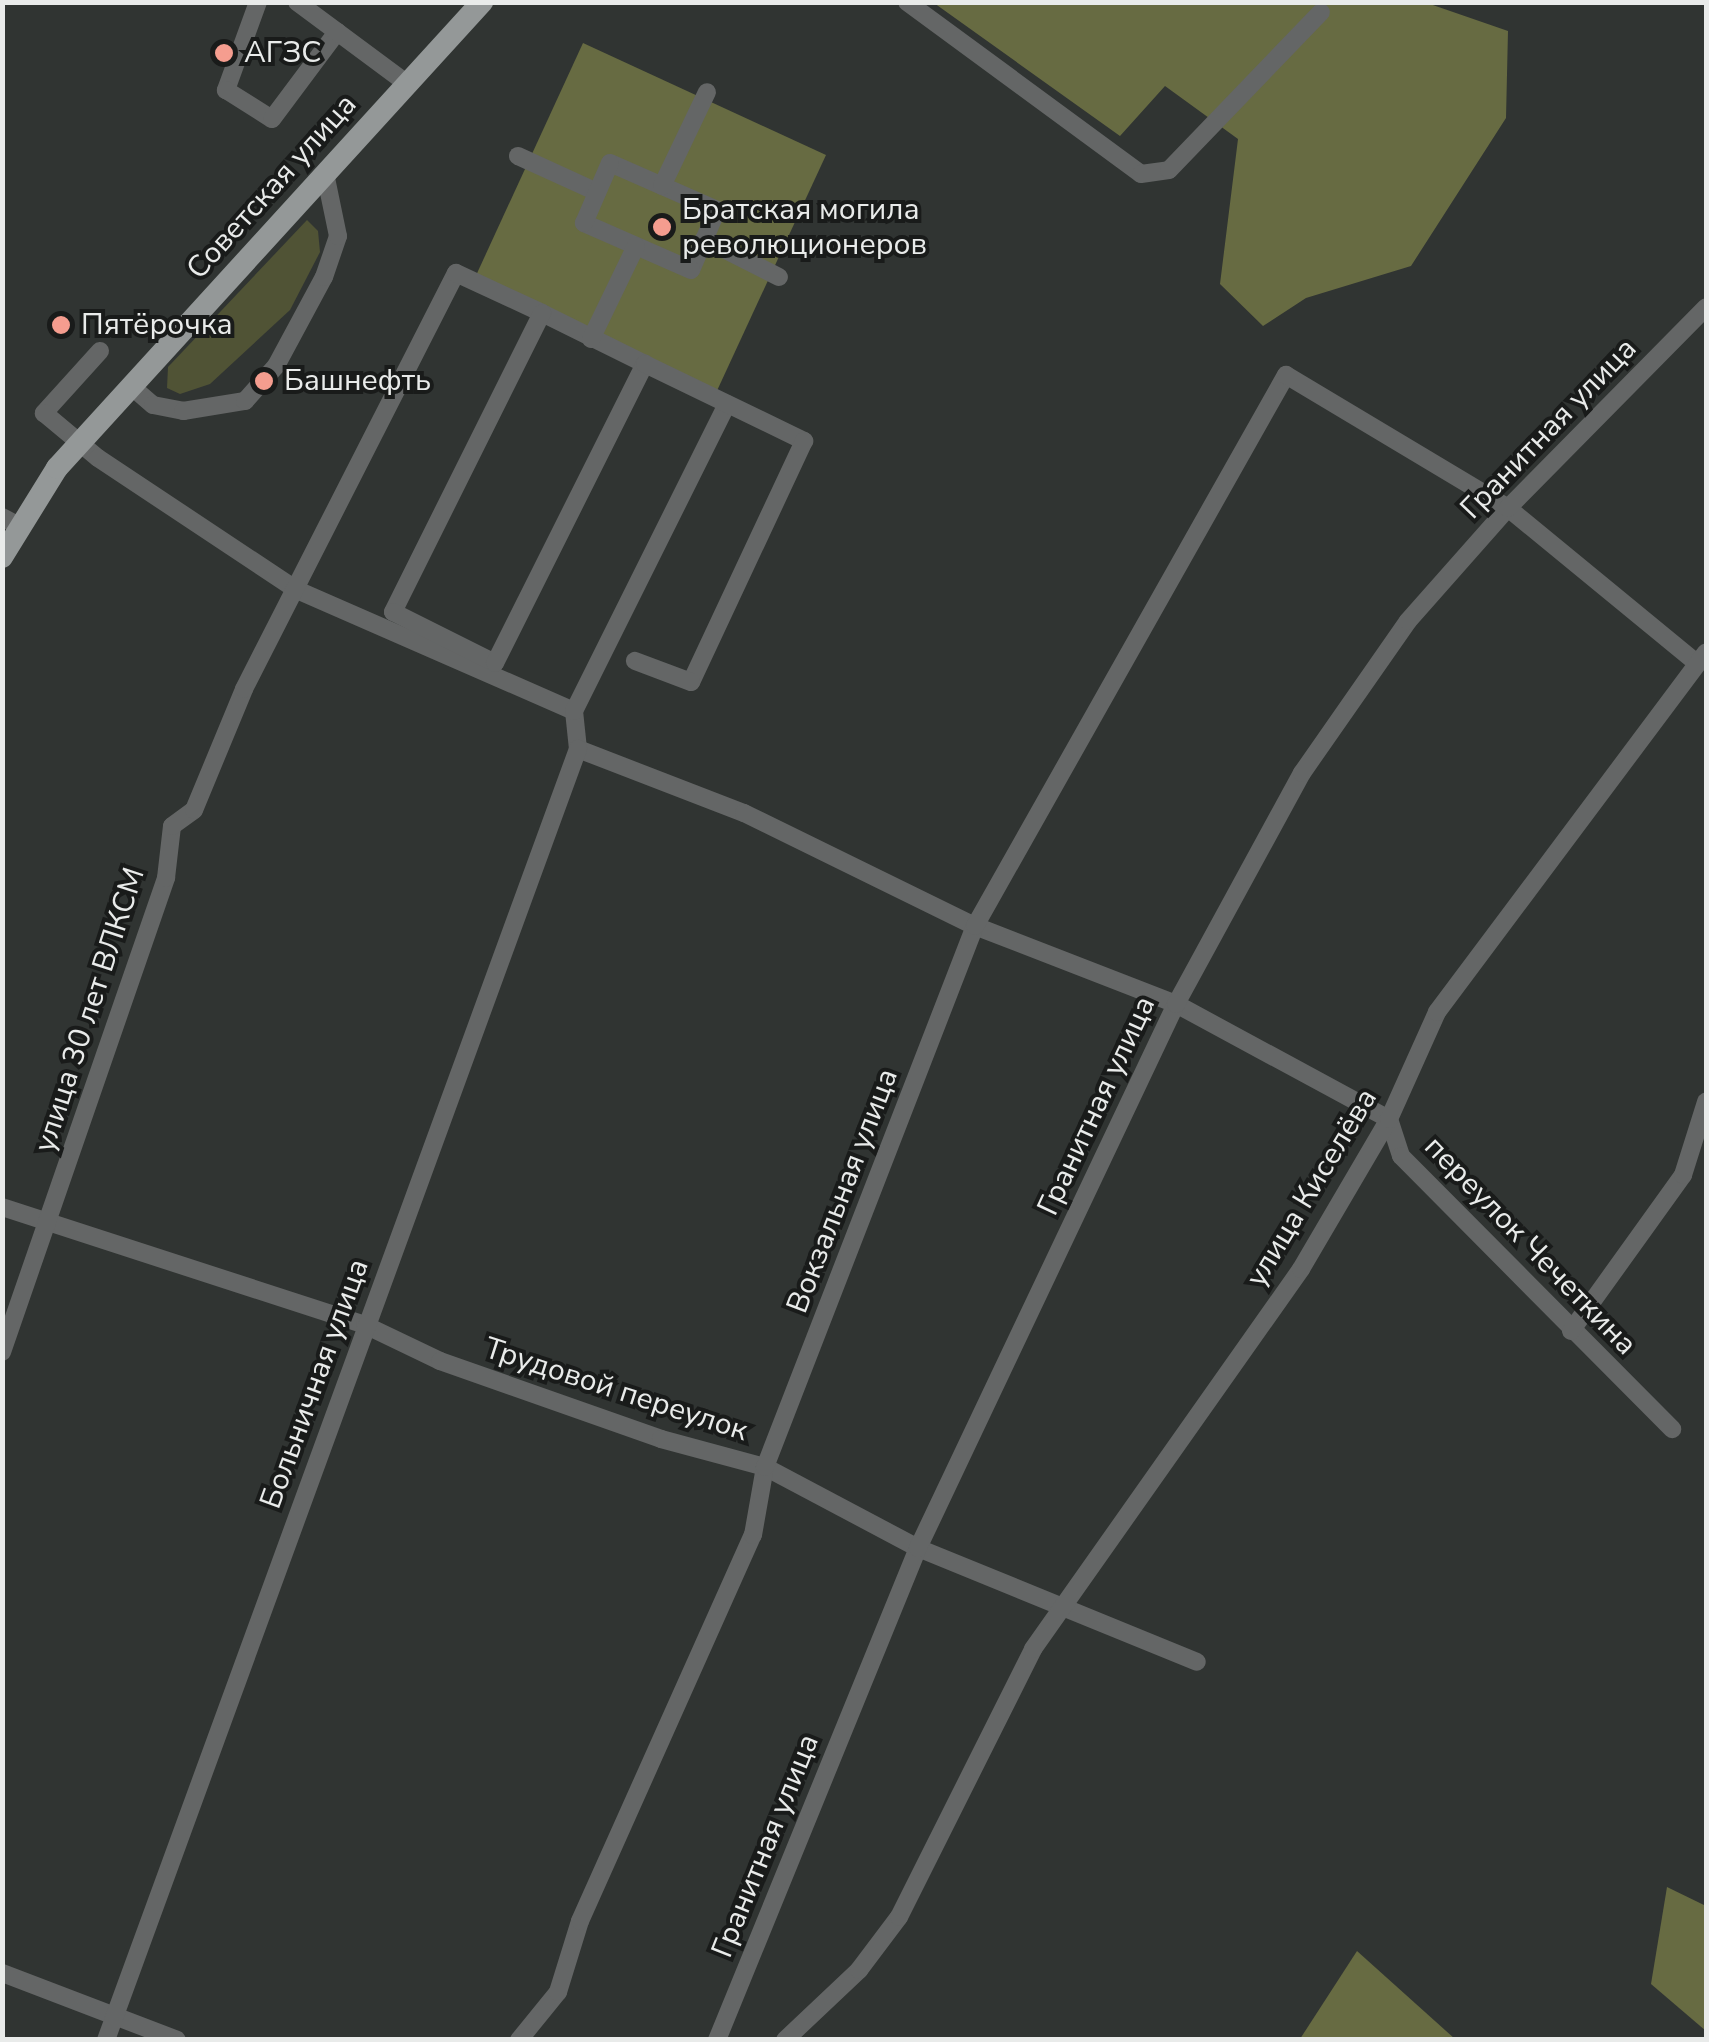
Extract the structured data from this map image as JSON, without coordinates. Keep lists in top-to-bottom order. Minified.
{"streets":{"main road":["Советская улица"],"street":["Гранитная улица","улица 30 лет ВЛКСМ","улица Киселёва","Вокзальная улица","переулок Чечеткина","Больничная улица","Трудовой переулок"]},"crossings":[["Гранитная улица","Вокзальная улица"],["Гранитная улица","переулок Чечеткина"],["Гранитная улица","Трудовой переулок"],["улица 30 лет ВЛКСМ","Трудовой переулок"],["улица Киселёва","переулок Чечеткина"],["улица Киселёва","Трудовой переулок"],["Вокзальная улица","переулок Чечеткина"],["Вокзальная улица","Трудовой переулок"],["переулок Чечеткина","Больничная улица"],["Больничная улица","Трудовой переулок"]],"places":["АГЗС","Братская могила революционеров","Пятёрочка","Башнефть"]}
